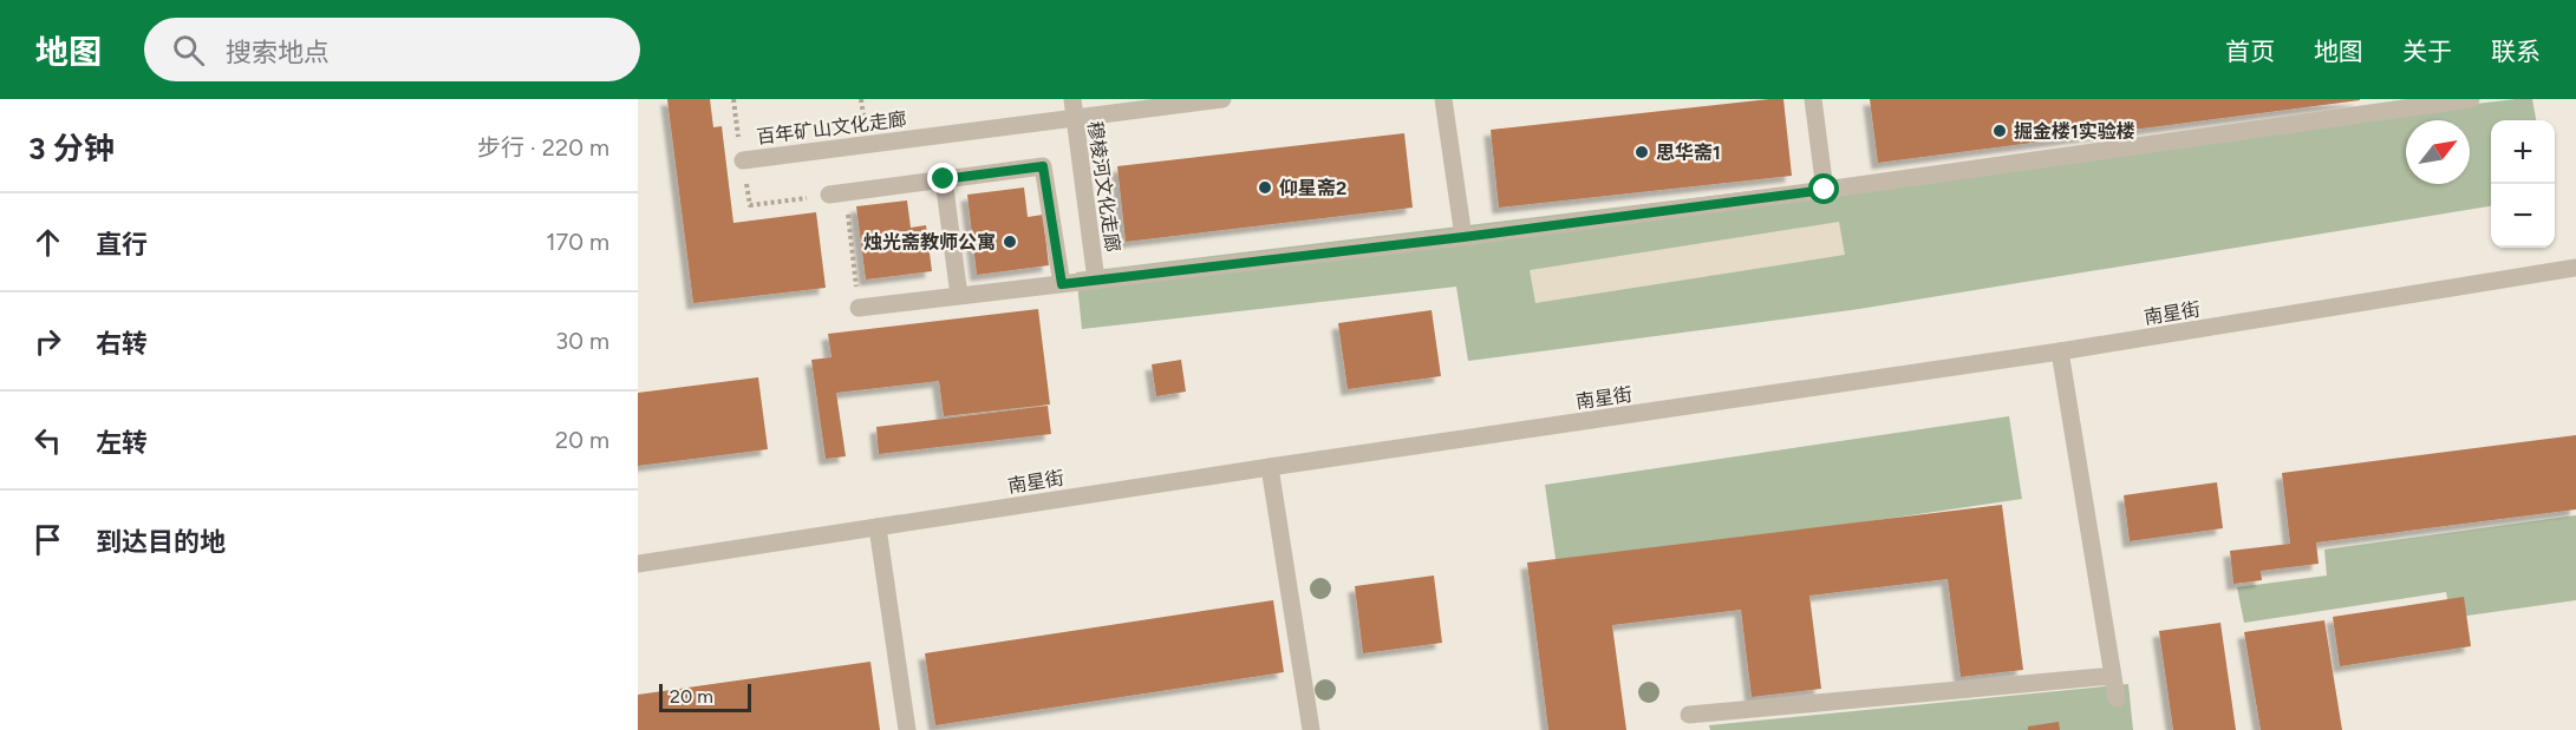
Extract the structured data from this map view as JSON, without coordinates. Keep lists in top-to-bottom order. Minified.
{"streets":{"street":["百年矿山文化走廊","穆棱河文化走廊","南星街"]},"crossings":[["百年矿山文化走廊","穆棱河文化走廊"]],"places":["掘金楼1实验楼","思华斋1","仰星斋2","烛光斋教师公寓"],"scale_bar":"20 m","north":"top right","page":{"header":"地图","search":"搜索地点","nav":["首页","地图","关于","联系"],"heading":["3 分钟","步行 · 220 m"],"map_buttons":["+","−"],"list":[["直行","170 m"],["右转","30 m"],["左转","20 m"],"到达目的地"],"scale":"20 m"}}
